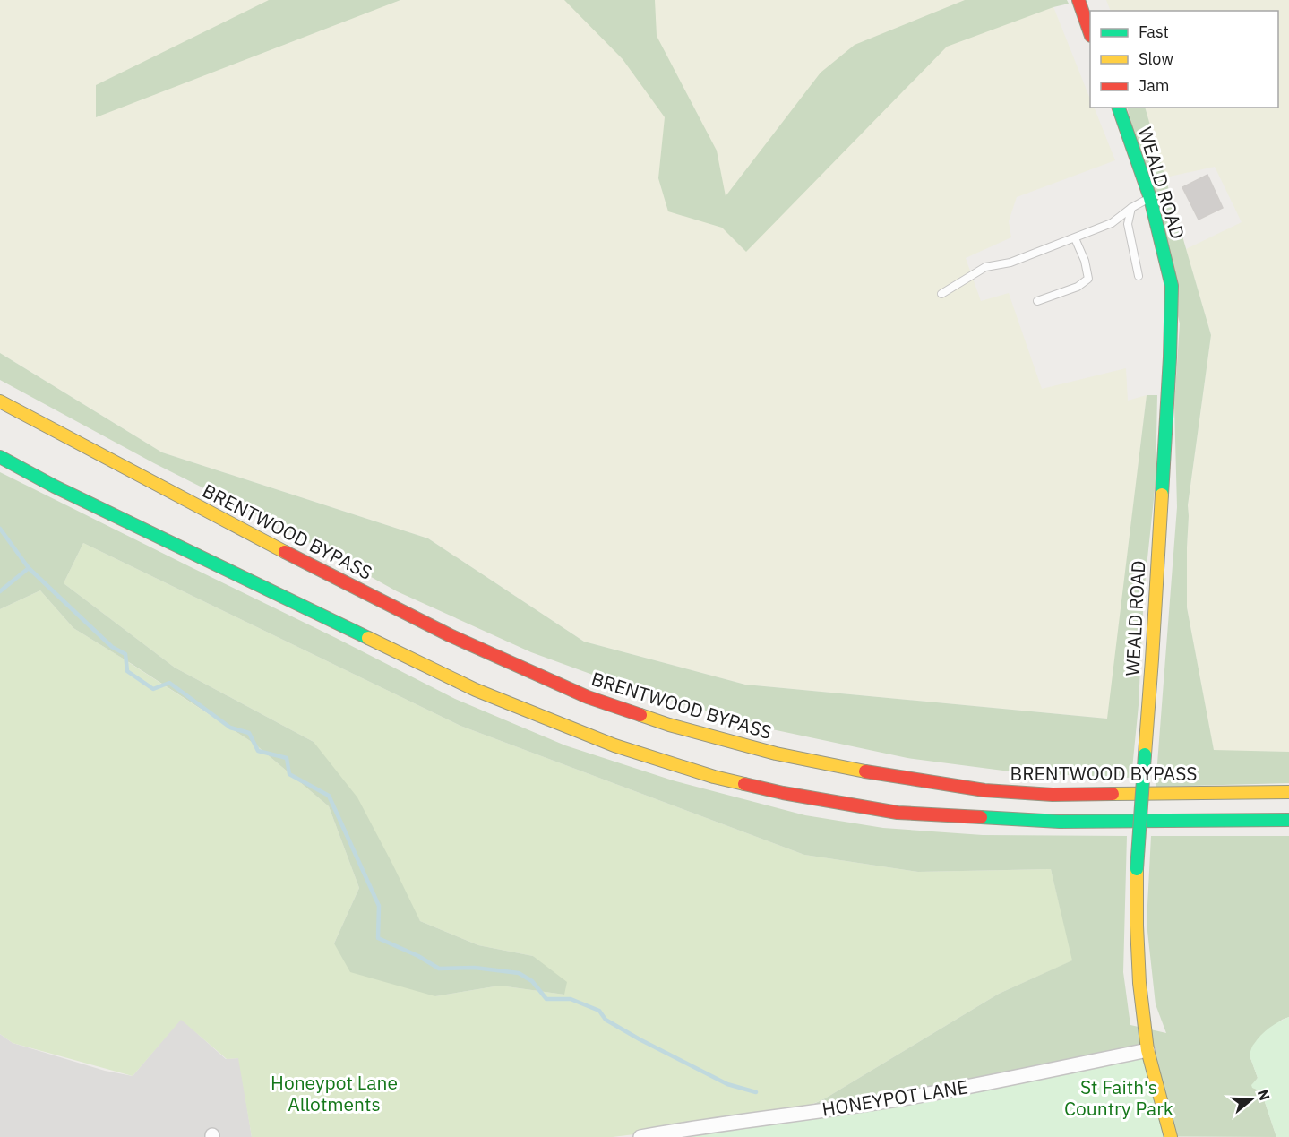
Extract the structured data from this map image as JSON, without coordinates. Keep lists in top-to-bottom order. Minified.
{"streets":{"main road":["WEALD ROAD","BRENTWOOD BYPASS"],"street":["HONEYPOT LANE"]},"crossings":[["WEALD ROAD","HONEYPOT LANE"]],"parks":["Honeypot Lane Allotments","St Faith's Country Park"],"legend":["Fast","Slow","Jam"],"north":"right"}
